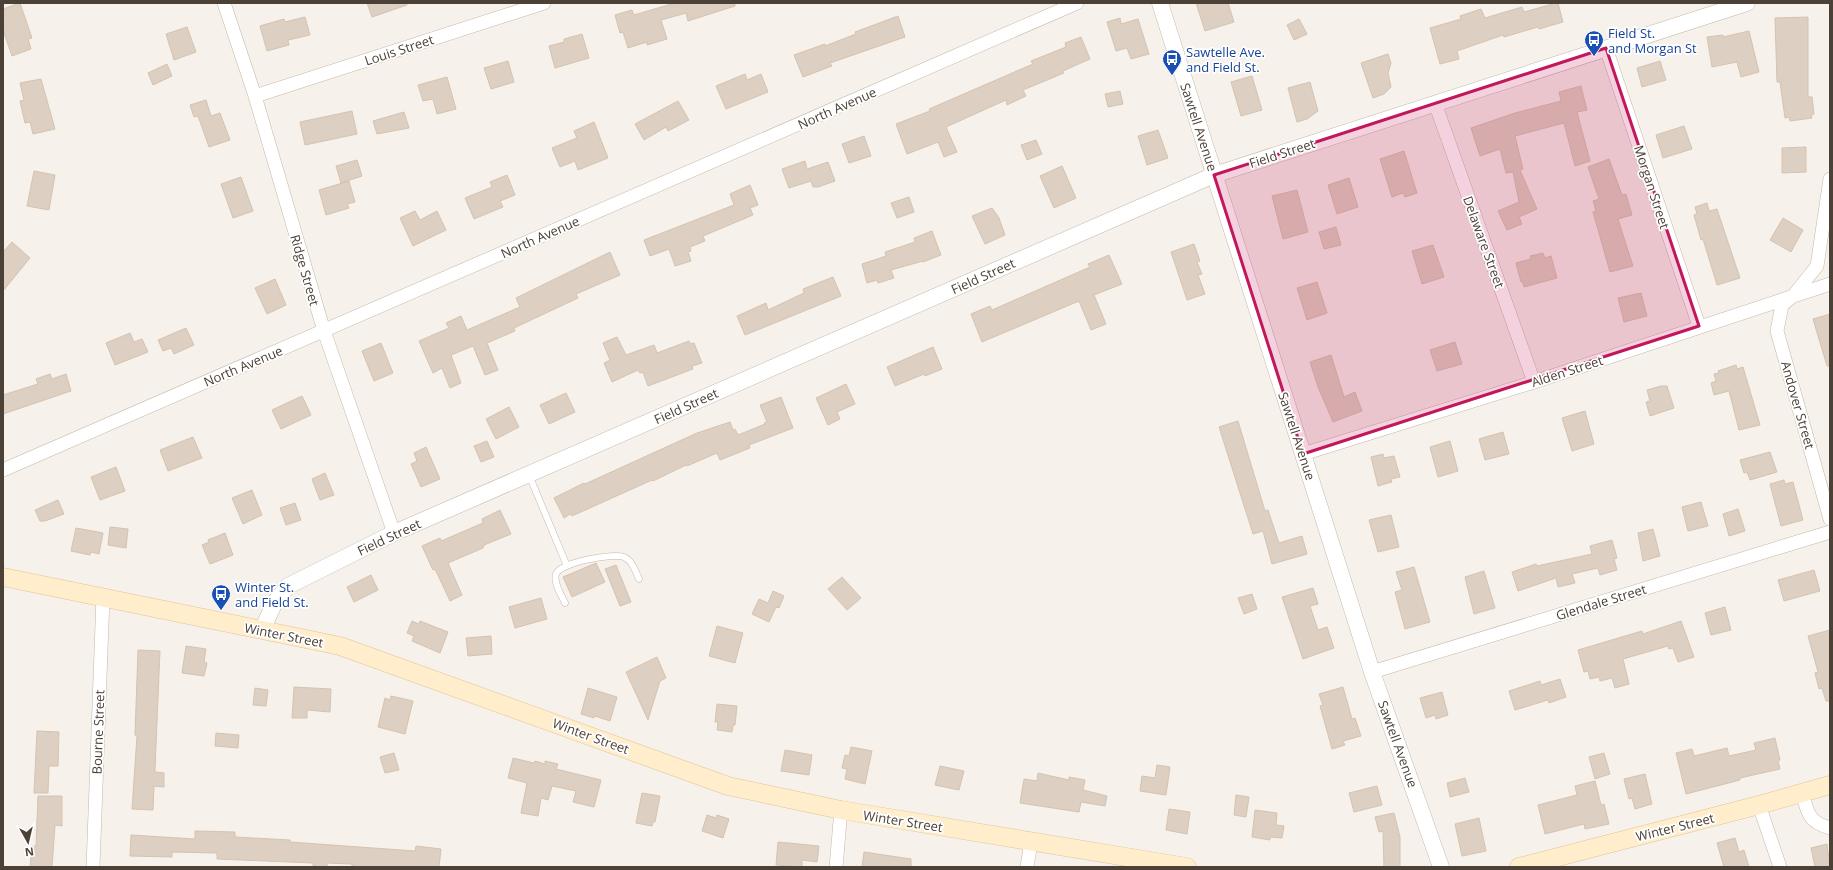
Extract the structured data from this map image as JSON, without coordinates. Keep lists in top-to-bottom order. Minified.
{"streets":{"main road":["Winter Street"],"street":["Louis Street","North Avenue","Sawtell Avenue","Field Street","Morgan Street","Delaware Street","Ridge Street","Alden Street","Andover Street","Glendale Street","Bourne Street"]},"crossings":[["Louis Street","Ridge Street"],["North Avenue","Ridge Street"],["Sawtell Avenue","Field Street"],["Sawtell Avenue","Alden Street"],["Sawtell Avenue","Glendale Street"],["Field Street","Morgan Street"],["Field Street","Delaware Street"],["Field Street","Ridge Street"],["Field Street","Winter Street"],["Morgan Street","Alden Street"],["Delaware Street","Alden Street"],["Alden Street","Andover Street"],["Winter Street","Bourne Street"]],"places":{"bus stop":["Field St. and Morgan St","Sawtelle Ave. and Field St.","Winter St. and Field St."]},"north":"bottom"}
